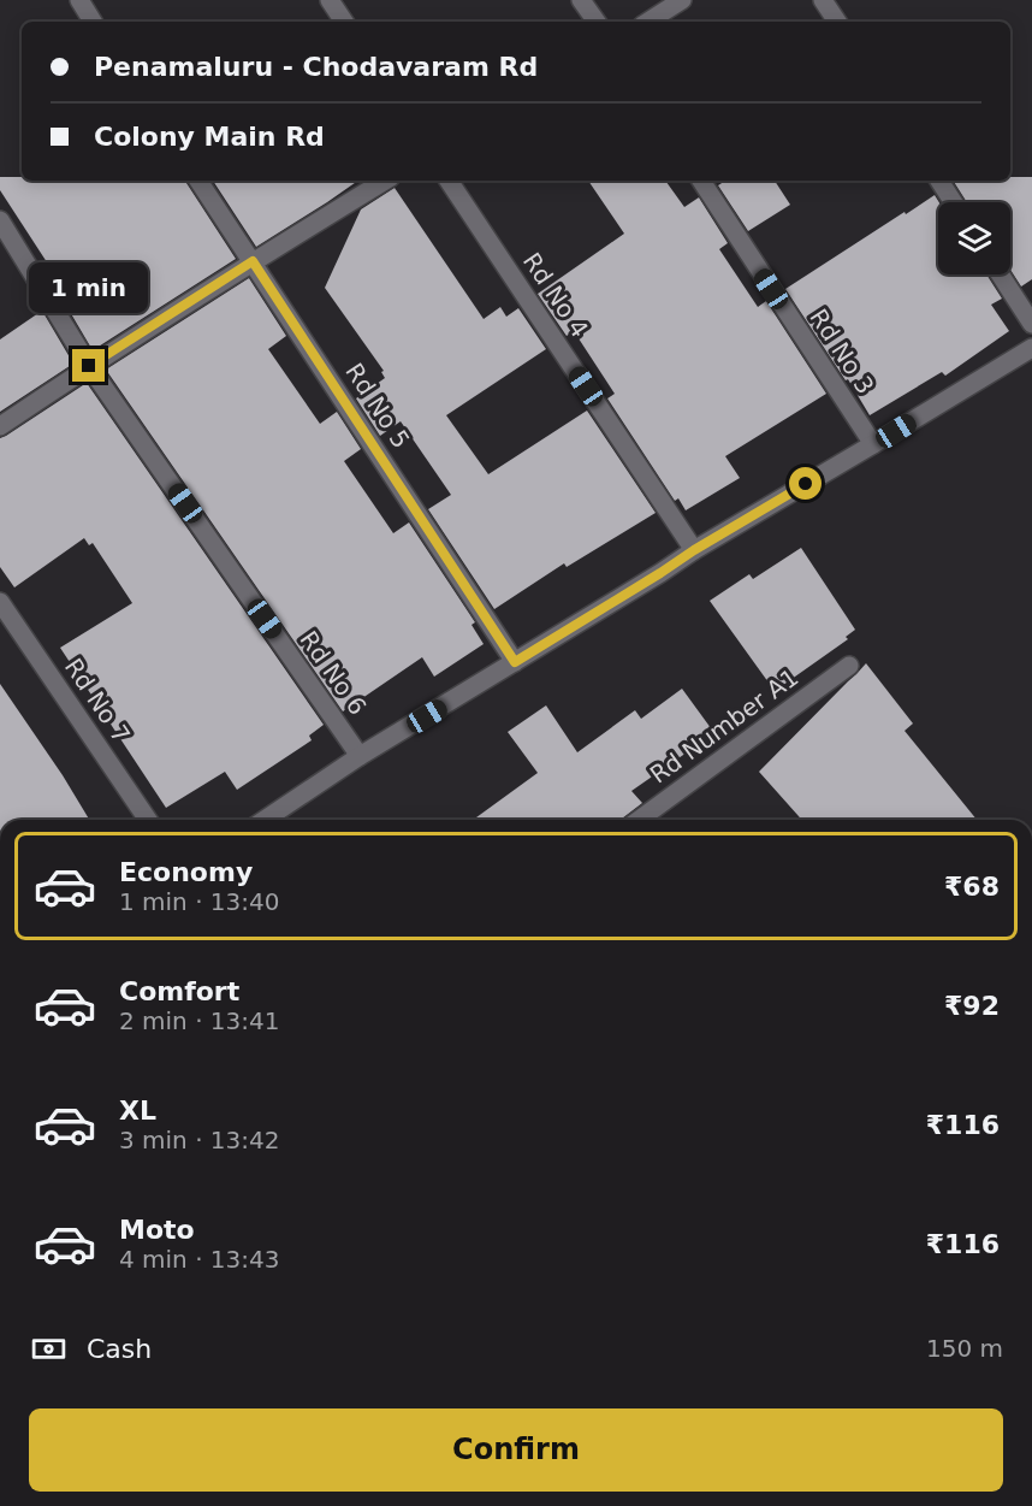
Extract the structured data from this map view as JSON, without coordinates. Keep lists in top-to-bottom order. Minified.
{"streets":{"street":["Rd No 4","Rd No 3","Rd No 5","Rd No 6","Rd No 7","Rd Number A1"]},"page":{"banner":["Penamaluru - Chodavaram Rd","Colony Main Rd"],"bubble":"1 min","list":[{"name":"Economy","note":"1 min · 13:40","value":"₹68"},{"name":"Comfort","note":"2 min · 13:41","value":"₹92"},{"name":"XL","note":"3 min · 13:42","value":"₹116"},{"name":"Moto","note":"4 min · 13:43","value":"₹116"}],"pay":["Cash","150 m"],"buttons":"Confirm"}}
